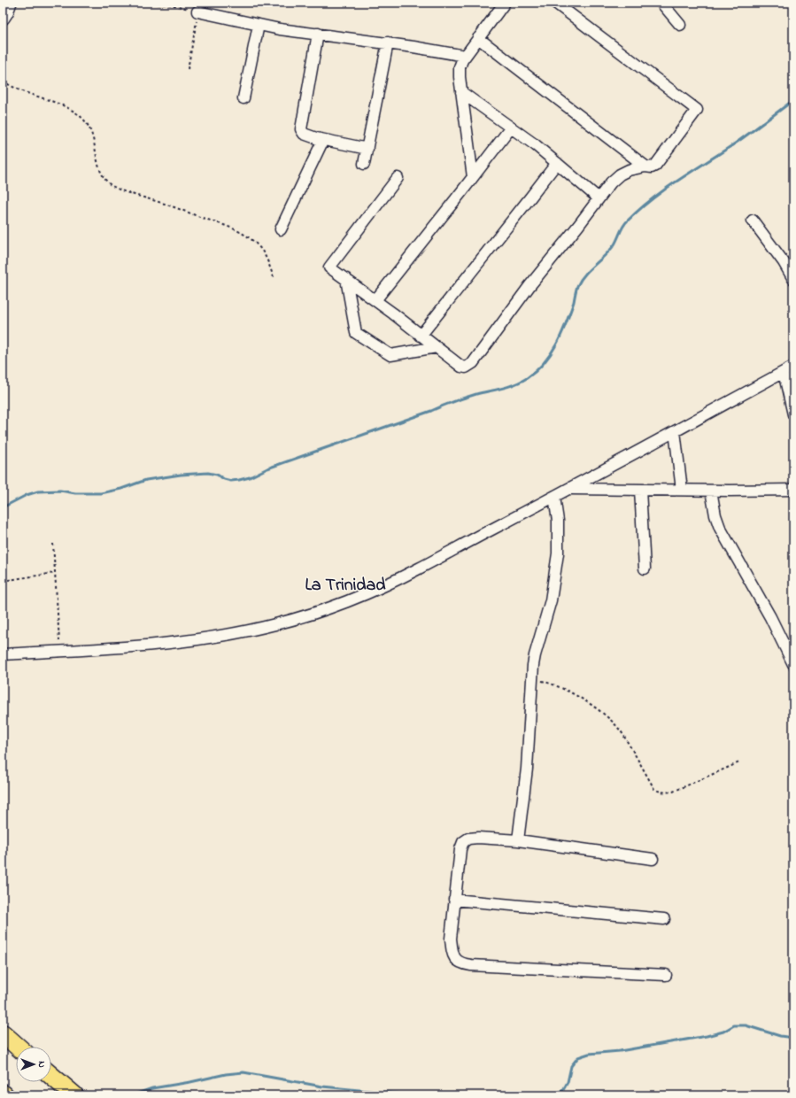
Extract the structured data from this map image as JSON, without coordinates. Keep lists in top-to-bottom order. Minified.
{"districts":["La Trinidad"],"north":"right"}
